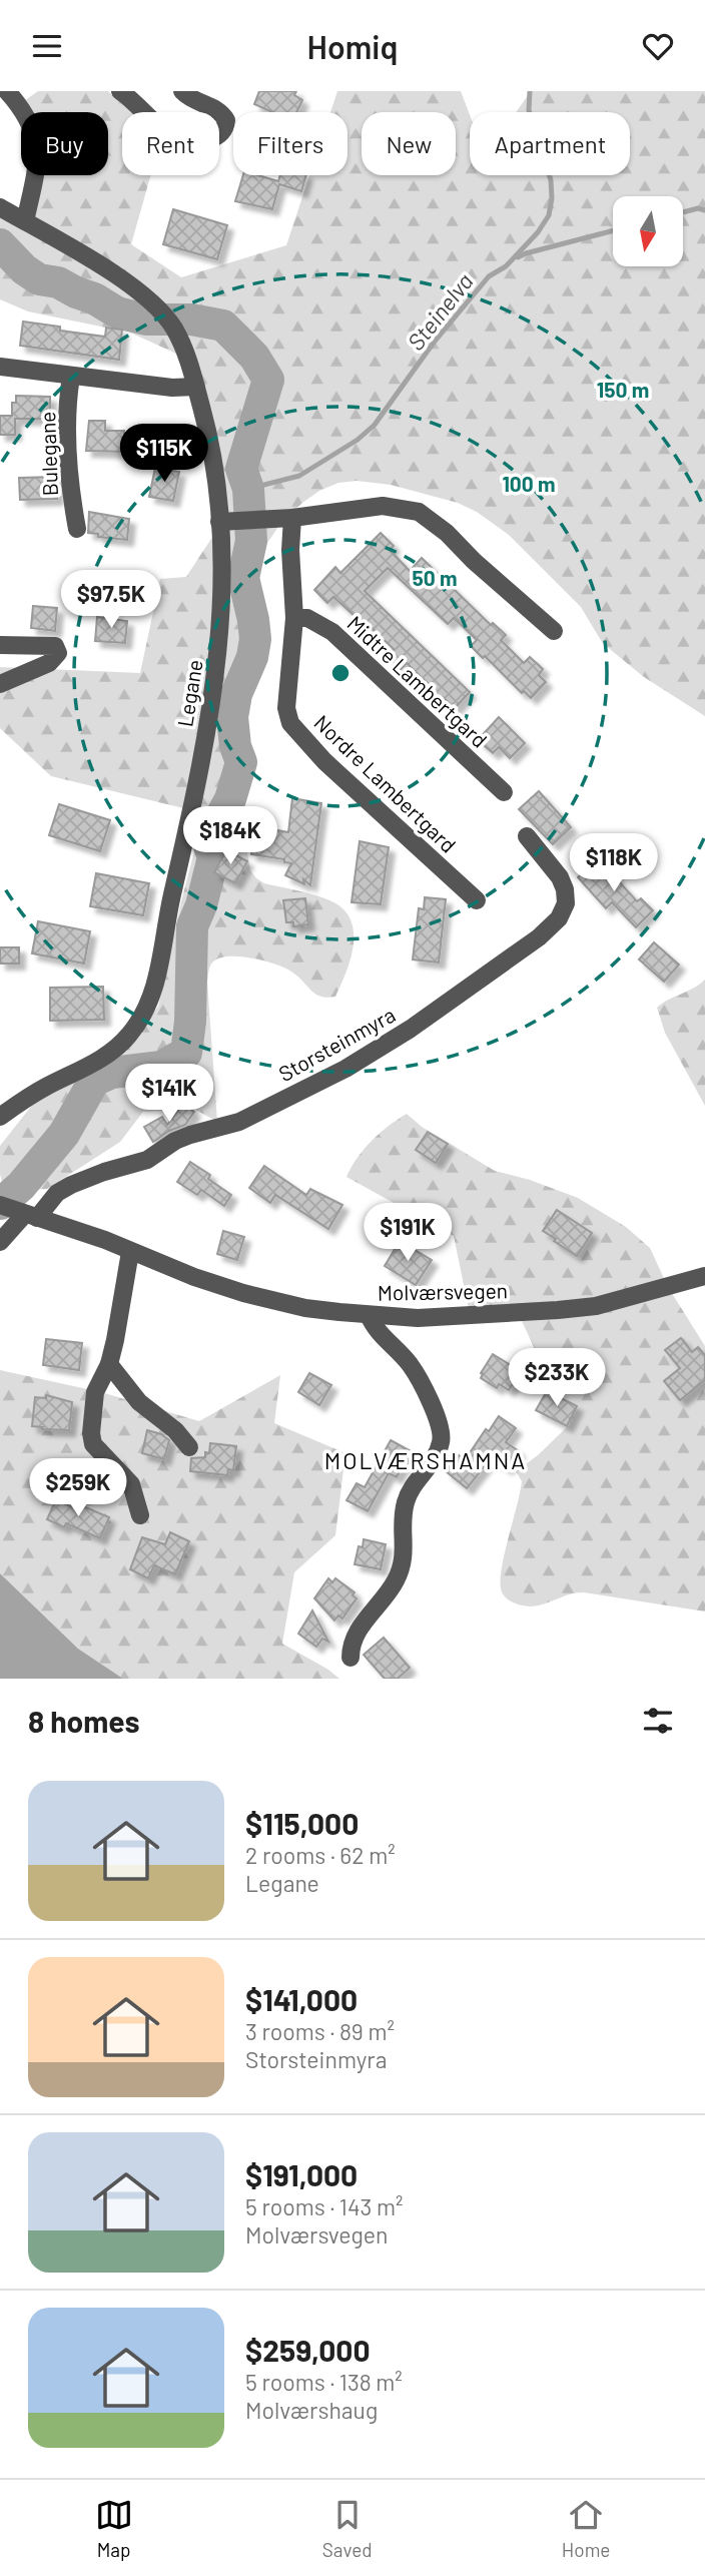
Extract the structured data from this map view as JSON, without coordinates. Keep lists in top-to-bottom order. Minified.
{"streets":{"street":["Bulegane","Midtre Lambertgard","Legane","Nordre Lambertgard","Storsteinmyra","Molværsvegen"]},"crossings":[["Midtre Lambertgard","Nordre Lambertgard"],["Storsteinmyra","Molværsvegen"]],"districts":["MOLVÆRSHAMNA"],"water":["Steinelva"],"north":"bottom","page":{"header":"Homiq","chip":["Buy","Rent","Filters","New","Apartment"],"price":["$115K","$97.5K","$184K","$118K","$141K","$191K","$233K","$259K"],"heading":"8 homes","list":[{"name":"$115,000","note":"2 rooms · 62 m² · Legane"},{"name":"$141,000","note":"3 rooms · 89 m² · Storsteinmyra"},{"name":"$191,000","note":"5 rooms · 143 m² · Molværsvegen"},{"name":"$259,000","note":"5 rooms · 138 m² · Molværshaug"}],"tabs":["Map","Saved","Home"]},"rings":["150 m","100 m","50 m"]}
